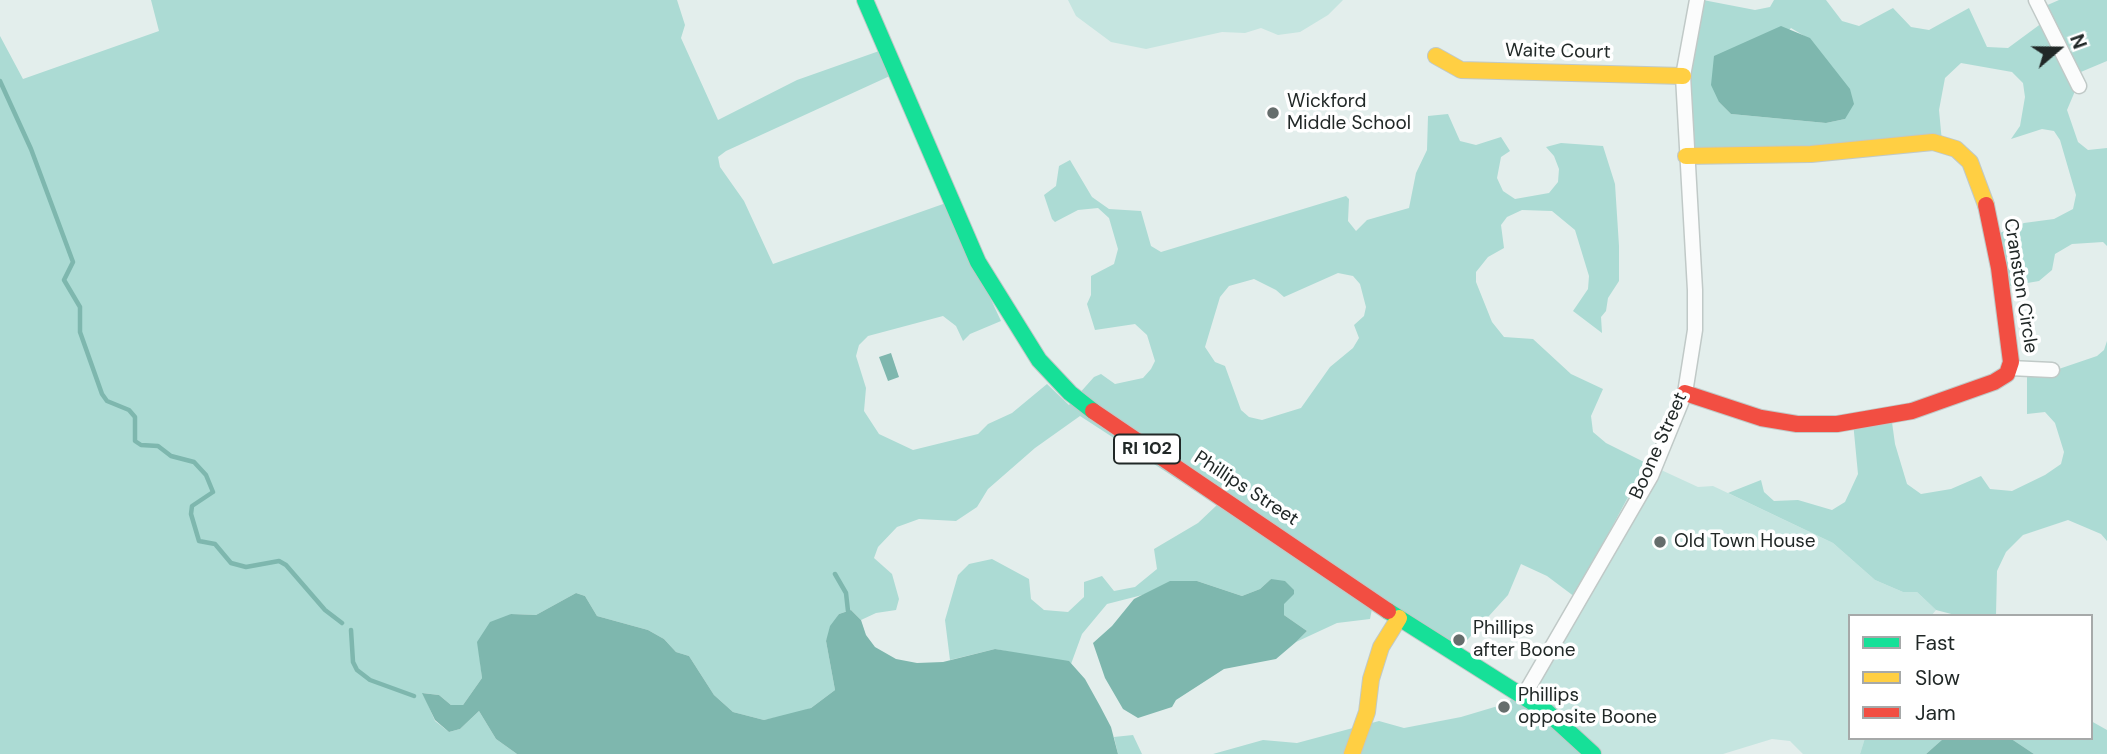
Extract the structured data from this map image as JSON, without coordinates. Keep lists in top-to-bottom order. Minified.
{"streets":{"street":["Waite Court","Cranston Circle","Boone Street","RI 102","Phillips Street"]},"crossings":[["Waite Court","Boone Street"],["Cranston Circle","Boone Street"],["Boone Street","Phillips Street"]],"places":["Wickford Middle School","Old Town House","Phillips after Boone","Phillips opposite Boone"],"legend":["Fast","Slow","Jam"],"north":"right"}
